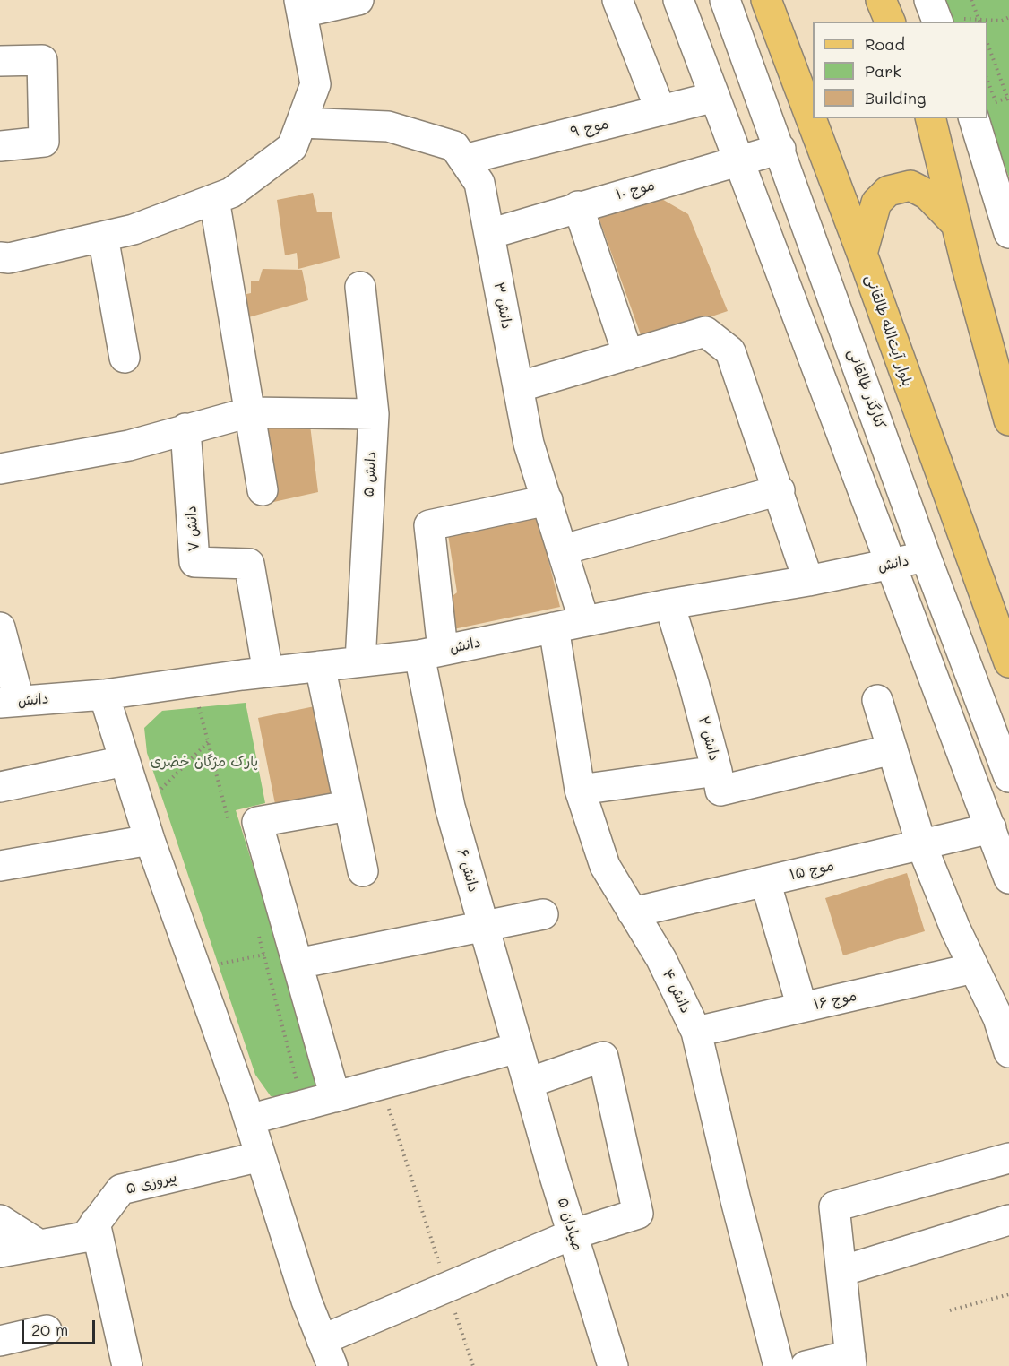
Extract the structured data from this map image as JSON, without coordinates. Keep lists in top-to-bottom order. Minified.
{"streets":{"main road":["بلوار آیت‌الله طالقانی"],"street":["موج ۹","موج ۱۰","دانش ۳","کنارگذر طالقانی","دانش ۵","دانش ۷","دانش","دانش ۲","دانش ۶","موج ۱۵","دانش ۴","موج ۱۶","پیروزی ۵","صیادان ۵"]},"crossings":[["موج ۹","دانش ۳"],["موج ۱۰","دانش ۳"],["موج ۱۰","کنارگذر طالقانی"],["دانش ۳","دانش"],["دانش ۳","دانش ۶"],["کنارگذر طالقانی","دانش"],["دانش ۵","دانش"],["دانش ۷","دانش"],["دانش","دانش ۲"],["دانش","دانش ۶"],["دانش","دانش ۴"],["دانش ۲","دانش ۴"],["دانش ۶","صیادان ۵"],["موج ۱۵","دانش ۴"],["دانش ۴","موج ۱۶"]],"parks":["پارک مژگان خضری"],"legend":["Road","Park","Building"],"scale_bar":"20 m"}
